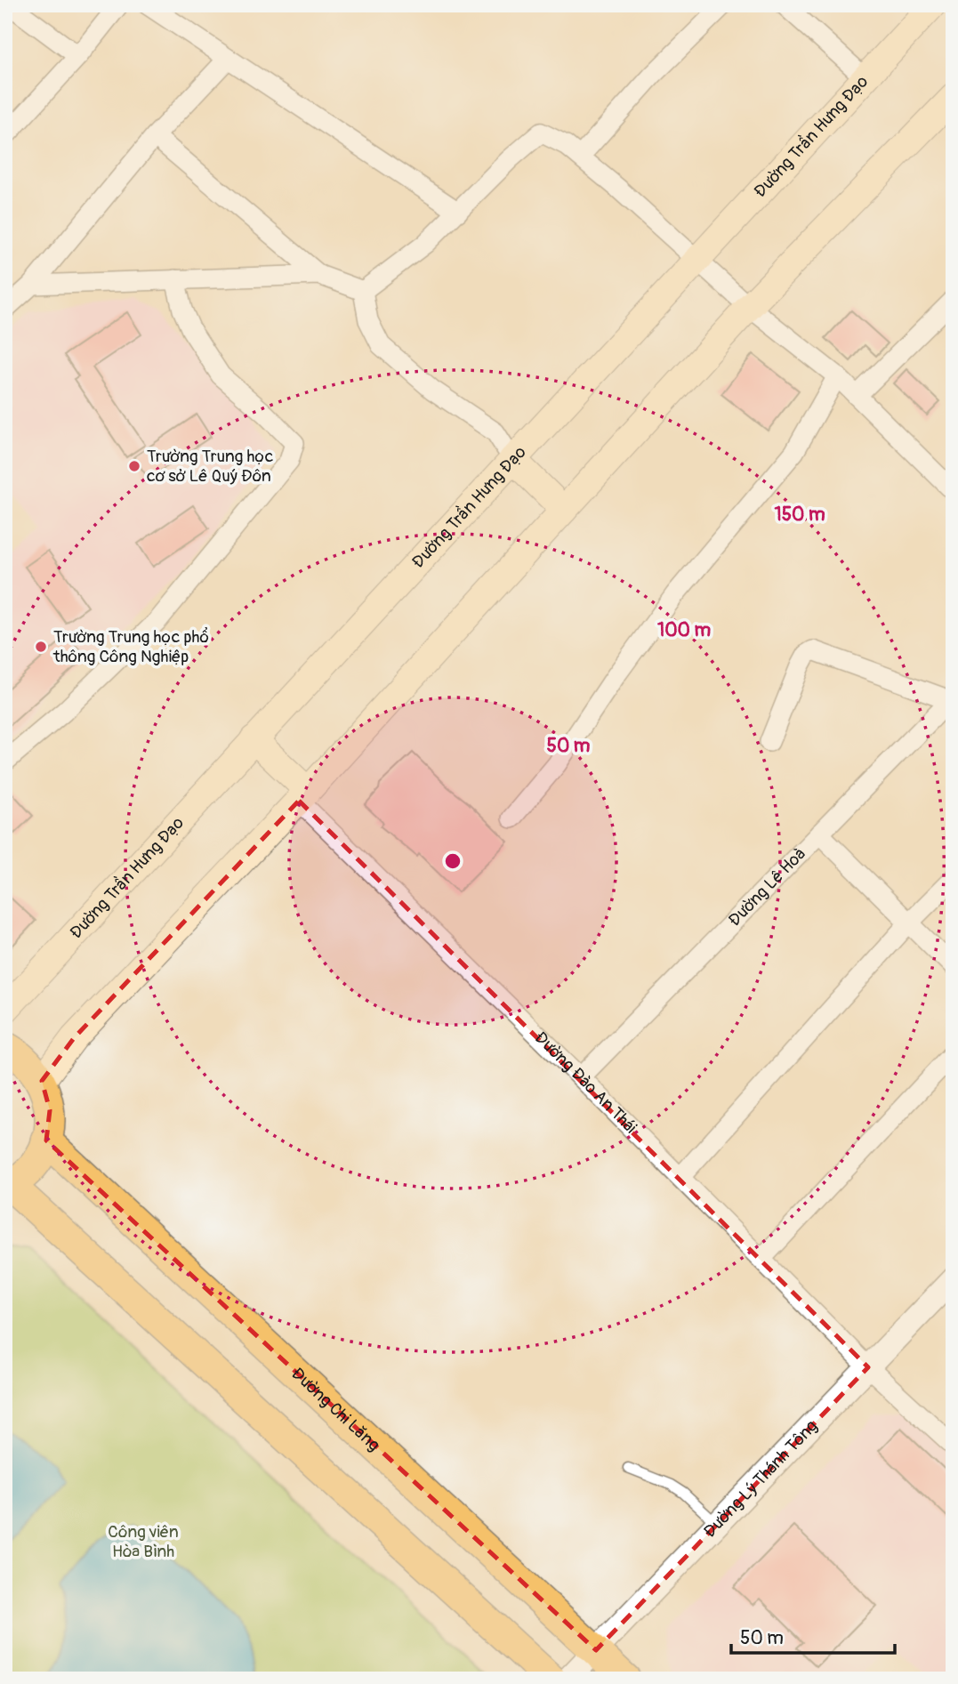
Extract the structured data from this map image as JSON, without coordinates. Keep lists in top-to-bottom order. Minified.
{"streets":{"main road":["Đường Trần Hưng Đạo","Đường Chi Lăng"],"street":["Đường Lê Hoà","Đường Đào An Thái","Đường Lý Thánh Tông"]},"crossings":[["Đường Lê Hoà","Đường Đào An Thái"],["Đường Đào An Thái","Đường Lý Thánh Tông"],["Đường Chi Lăng","Đường Lý Thánh Tông"]],"parks":["Công viên Hòa Bình"],"places":["Trường Trung học cơ sở Lê Quý Đôn","Trường Trung học phổ thông Công Nghiệp"],"scale_bar":"50 m","rings":["150 m","100 m","50 m"]}
